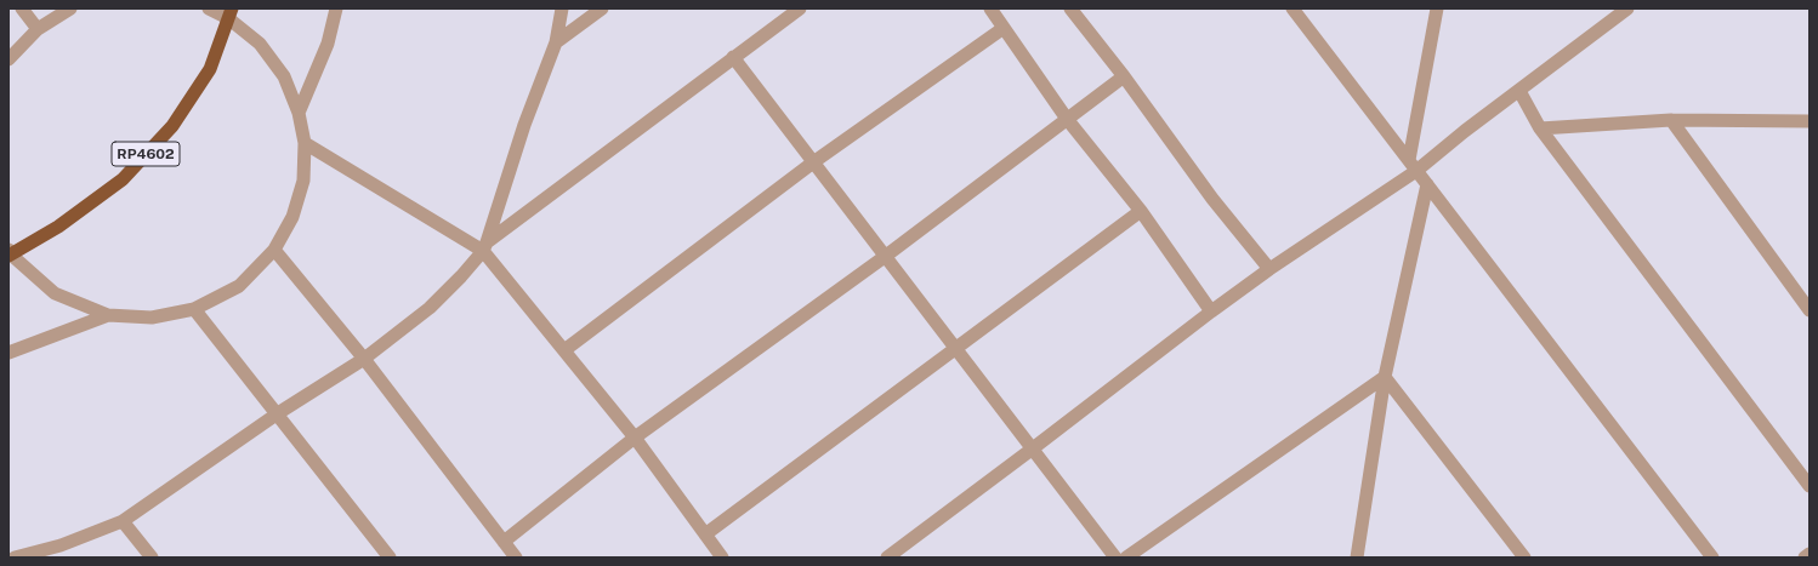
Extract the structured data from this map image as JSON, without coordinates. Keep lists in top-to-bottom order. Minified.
{"streets":{"highway":["RP4602"]}}
